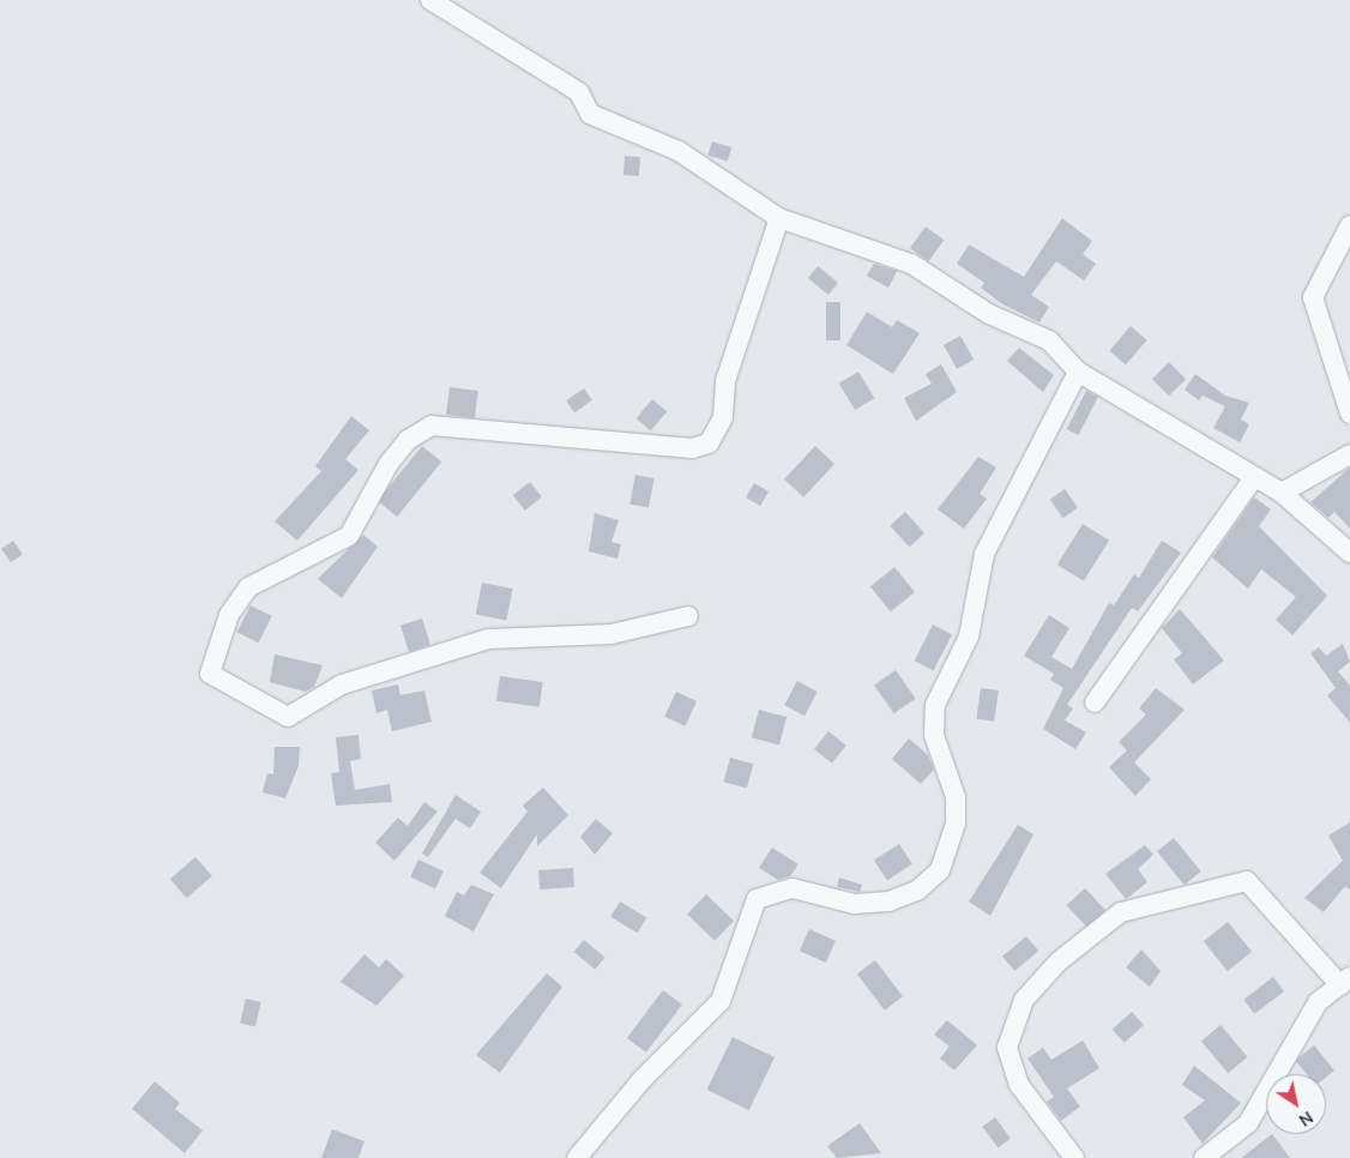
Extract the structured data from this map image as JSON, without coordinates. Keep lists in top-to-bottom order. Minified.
{"north":"bottom right"}
